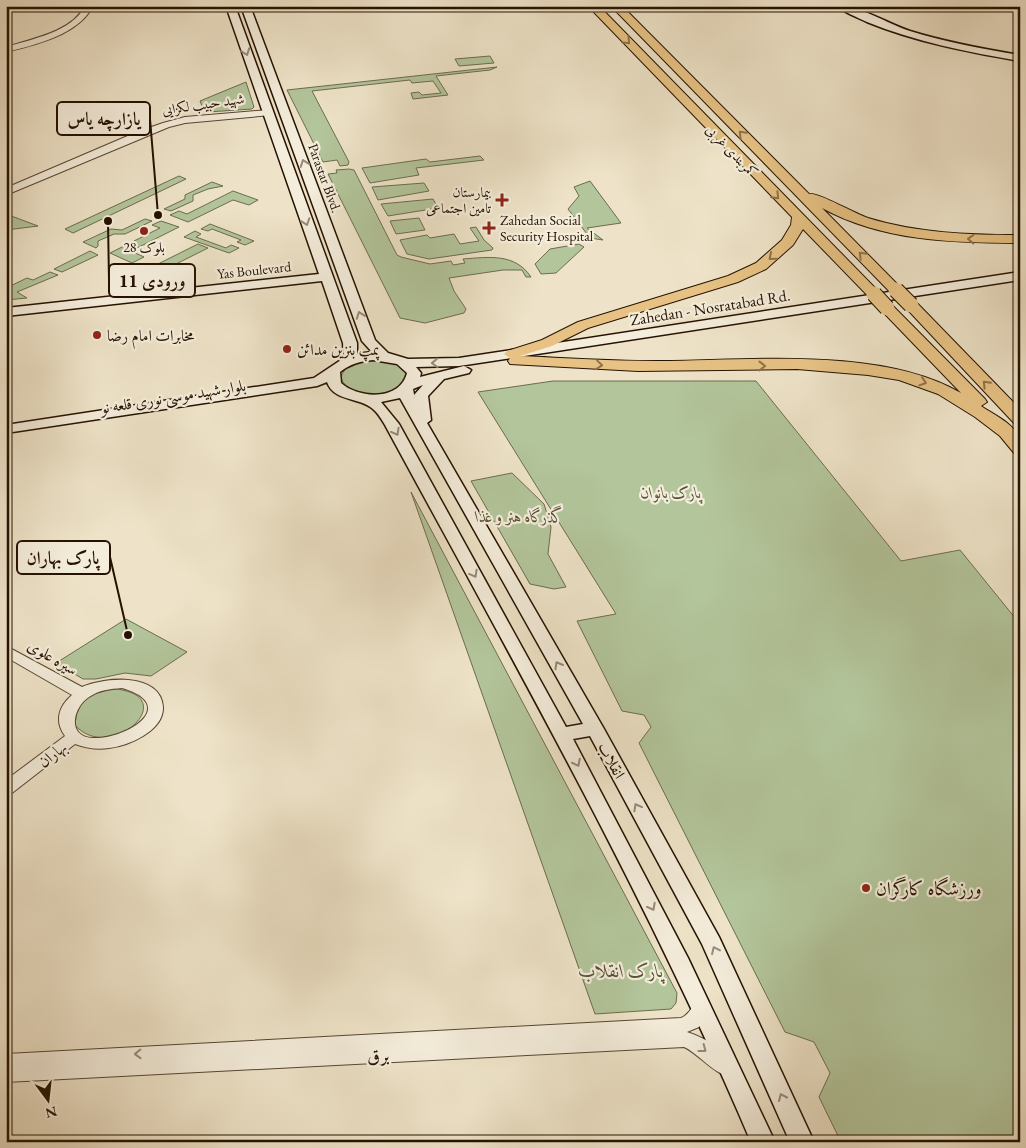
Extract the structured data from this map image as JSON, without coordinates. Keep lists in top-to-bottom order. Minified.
{"streets":{"highway":["کمربندی غربی"],"main road":["Parastar Blvd.","Yas Boulevard","Zahedan - Nosratabad Rd.","بلوار شهید موسی نوری قلعه نو","انقلاب"],"street":["شهید حبیب لکزایی","سیره علوی","بهاران","برق"]},"crossings":[["شهید حبیب لکزایی","Parastar Blvd."],["Parastar Blvd.","Yas Boulevard"],["Parastar Blvd.","Zahedan - Nosratabad Rd."],["Parastar Blvd.","بلوار شهید موسی نوری قلعه نو"],["Zahedan - Nosratabad Rd.","انقلاب"],["سیره علوی","بهاران"],["انقلاب","برق"]],"parks":["پارک بانوان","گذرگاه هنر و غذا","پارک انقلاب"],"places":{"health":["بیمارستان تامین اجتماعی","Zahedan Social Security Hospital"],"other":["یازارچه یاس","ورودی 11","بلوک 28","مخابرات امام رضا","پمپ بنزین مدائن","پارک بهاران","ورزشگاه کارگران"]},"north":"bottom"}
